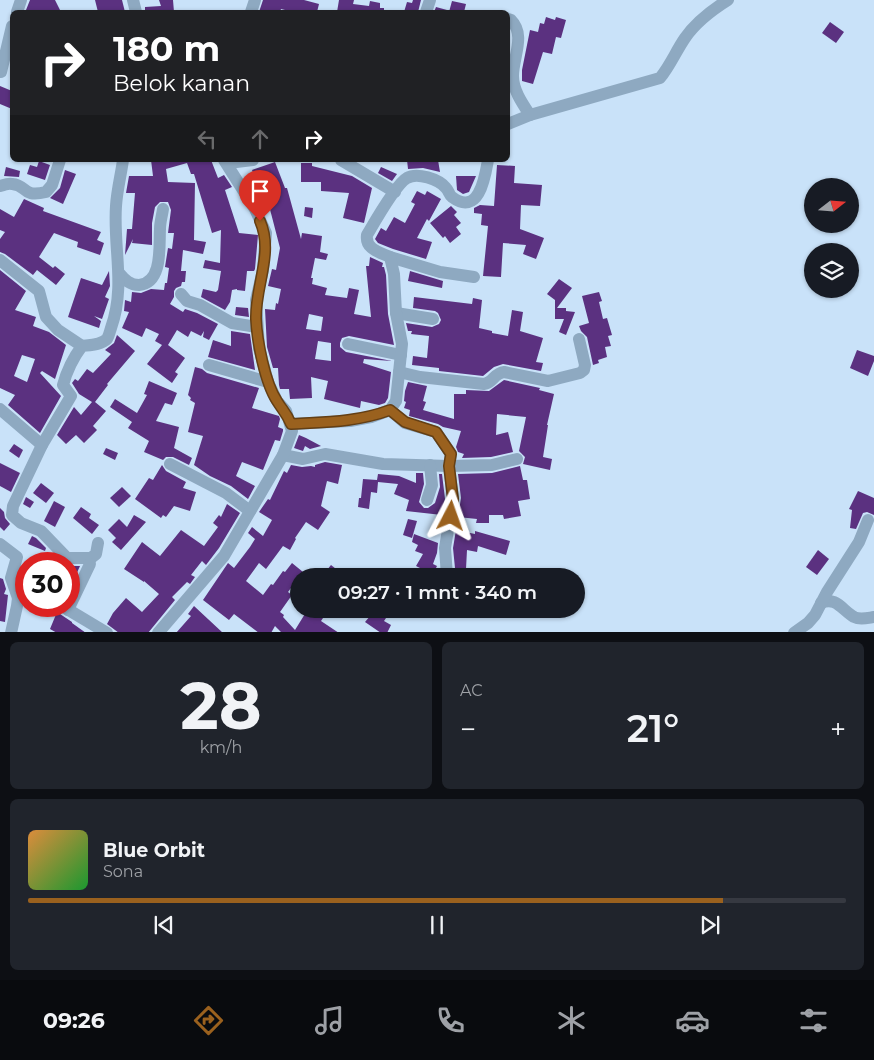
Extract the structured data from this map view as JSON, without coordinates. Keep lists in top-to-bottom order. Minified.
{"north":"right","page":{"turn":["180 m","Belok kanan"],"limit":"30","trip":"09:27 · 1 mnt · 340 m","tile":[["28","km/h"],"AC"],"heat":["−","21°","+"],"song":["Blue Orbit","Sona"],"tabs":"09:26"}}
